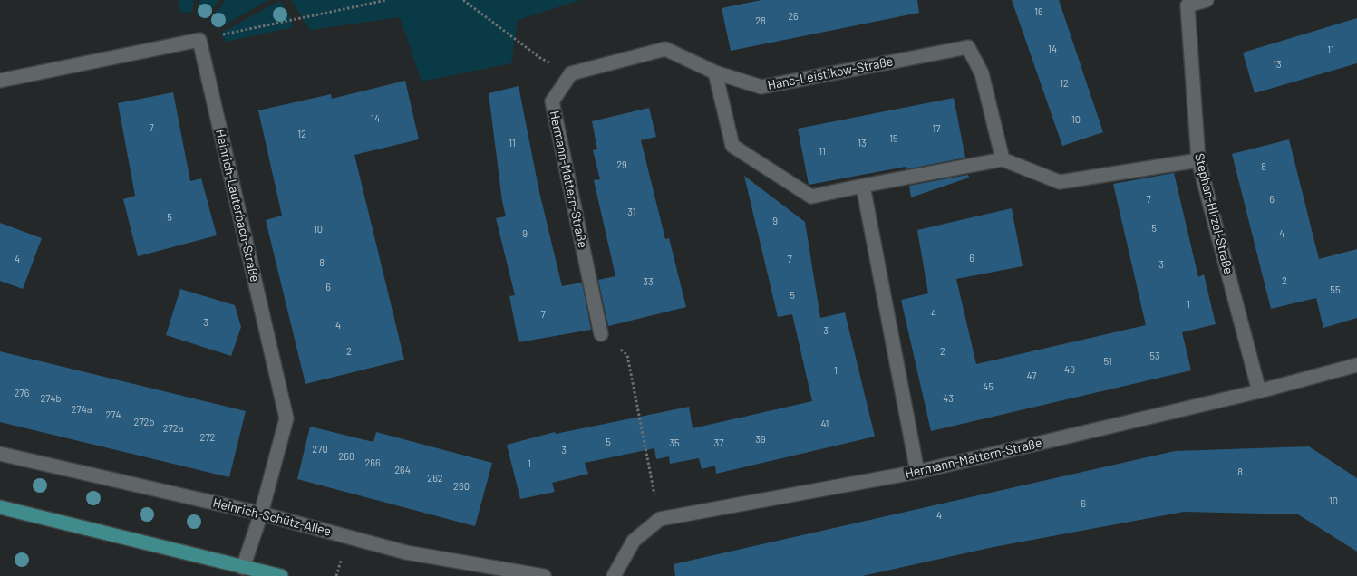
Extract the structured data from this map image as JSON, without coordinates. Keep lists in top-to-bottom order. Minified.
{"streets":{"street":["Hans-Leistikow-Straße","Hermann-Mattern-Straße","Heinrich-Lauterbach-Straße","Stephan-Hirzel-Straße","Heinrich-Schütz-Allee"]},"crossings":[["Hermann-Mattern-Straße","Stephan-Hirzel-Straße"],["Heinrich-Lauterbach-Straße","Heinrich-Schütz-Allee"]],"house_numbers":["16","26","28","14","11","13","12","14","10","7","17","12","15","11","13","11","29","8","7","6","31","5","9","5","10","9","4","6","4","7","8","3","2","33","6","55","5","1","4","7","3","4","3","2","2","53","51","49","1","47","45","276","274b","43","274a","274","272b","41","272a","272","39","5","35","37","270","3","268","266","1","264","8","262","260","10","6","4"]}
